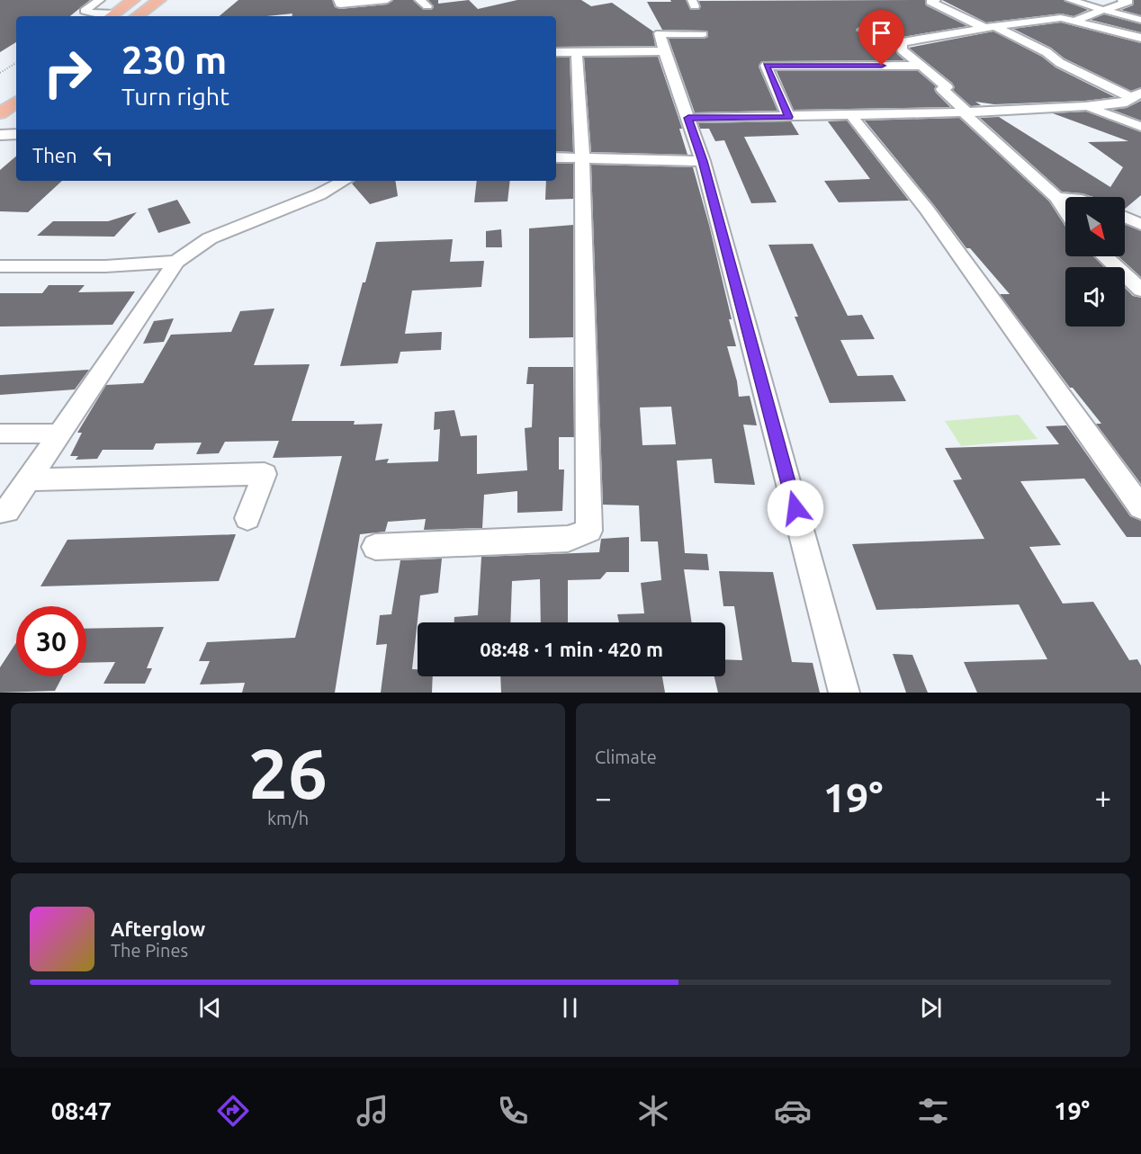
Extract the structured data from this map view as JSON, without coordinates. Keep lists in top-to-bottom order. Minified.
{"north":"bottom right","page":{"turn":["230 m","Turn right"],"then":"Then","limit":"30","trip":"08:48 · 1 min · 420 m","tile":[["26","km/h"],"Climate"],"heat":["−","19°","+"],"song":["Afterglow","The Pines"],"tabs":["08:47","19°"]}}
